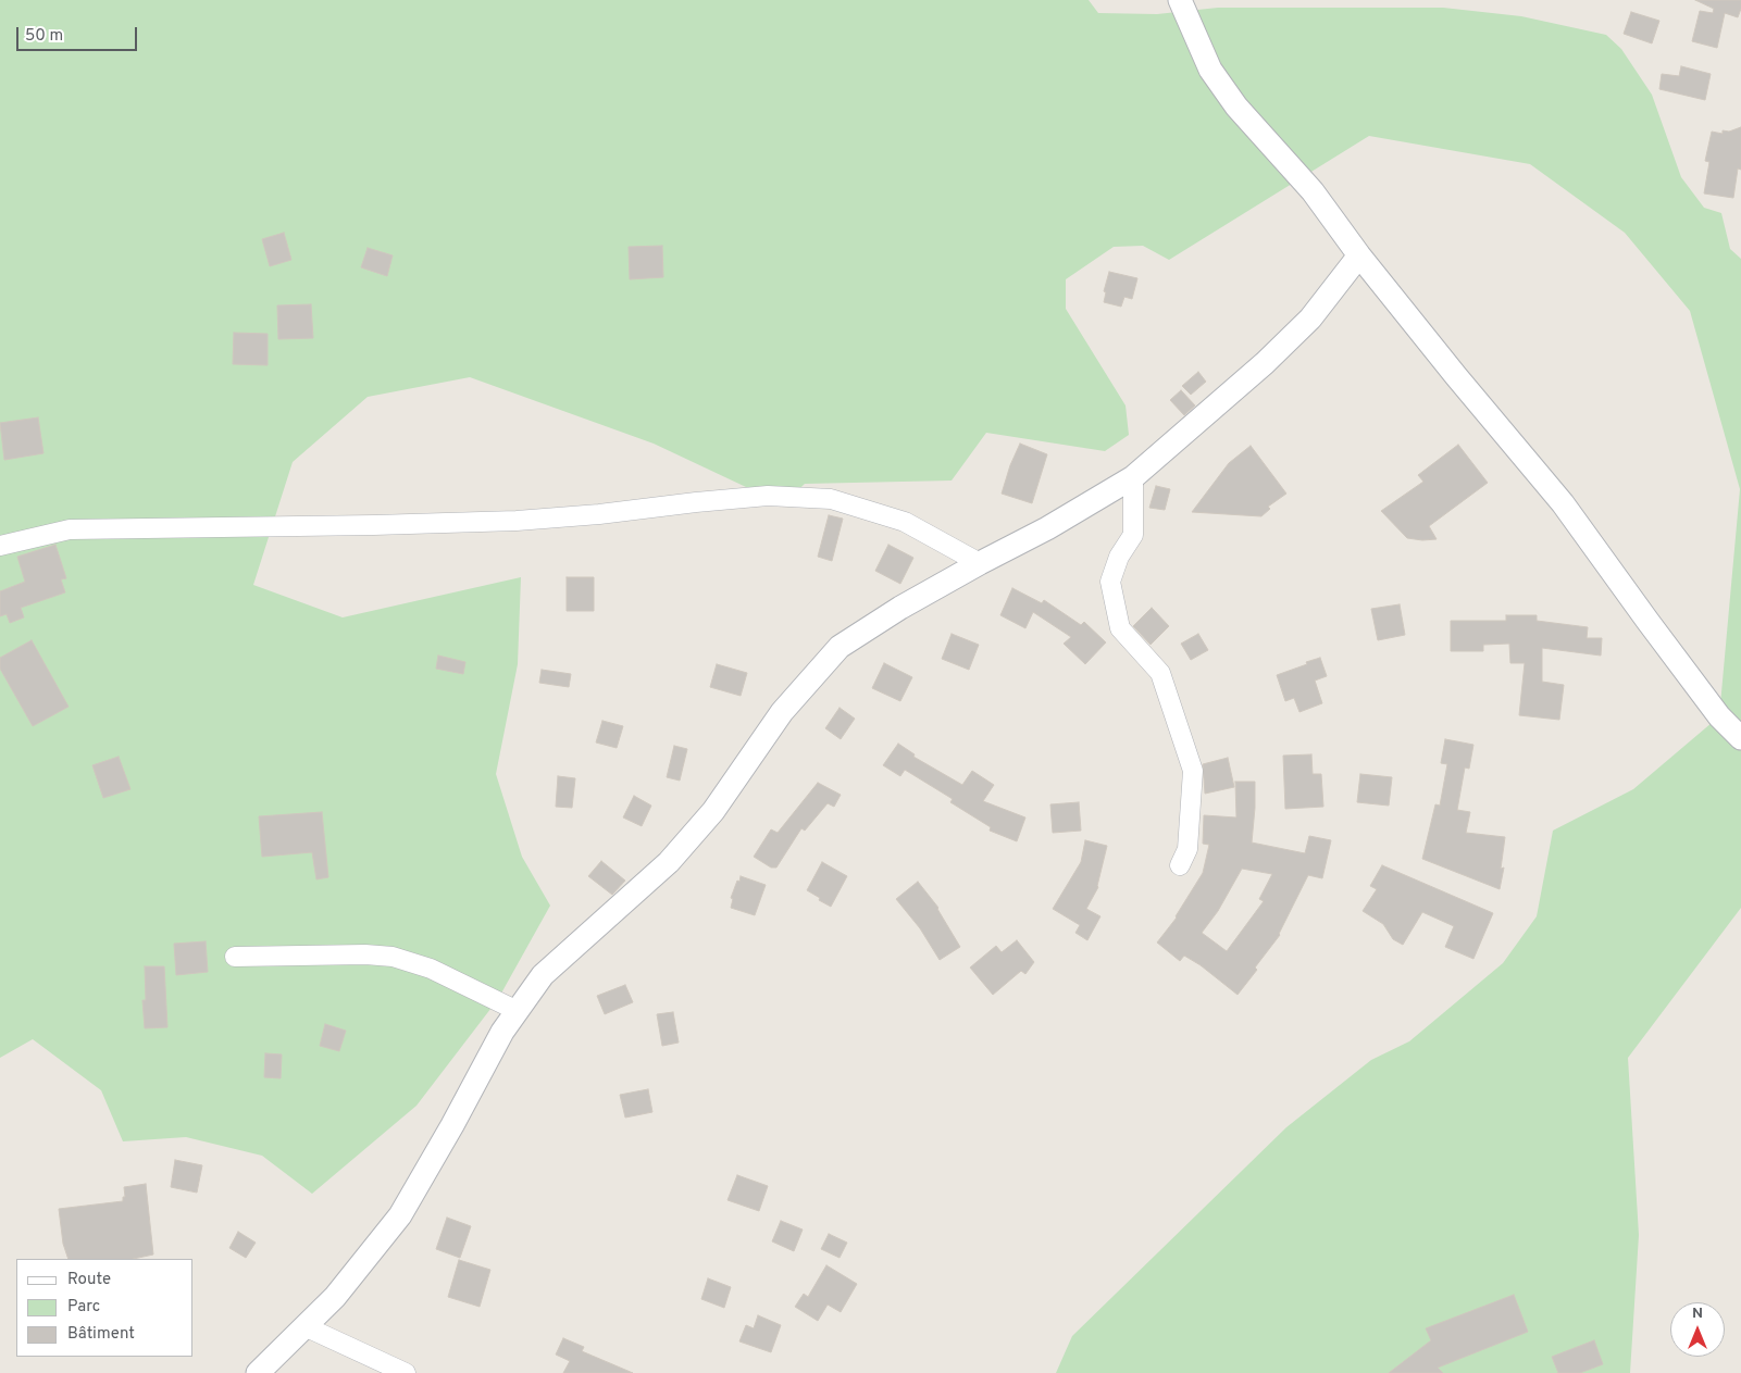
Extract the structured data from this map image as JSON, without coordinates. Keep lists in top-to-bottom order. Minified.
{"legend":["Route","Parc","Bâtiment"],"scale_bar":"50 m","north":"top"}
